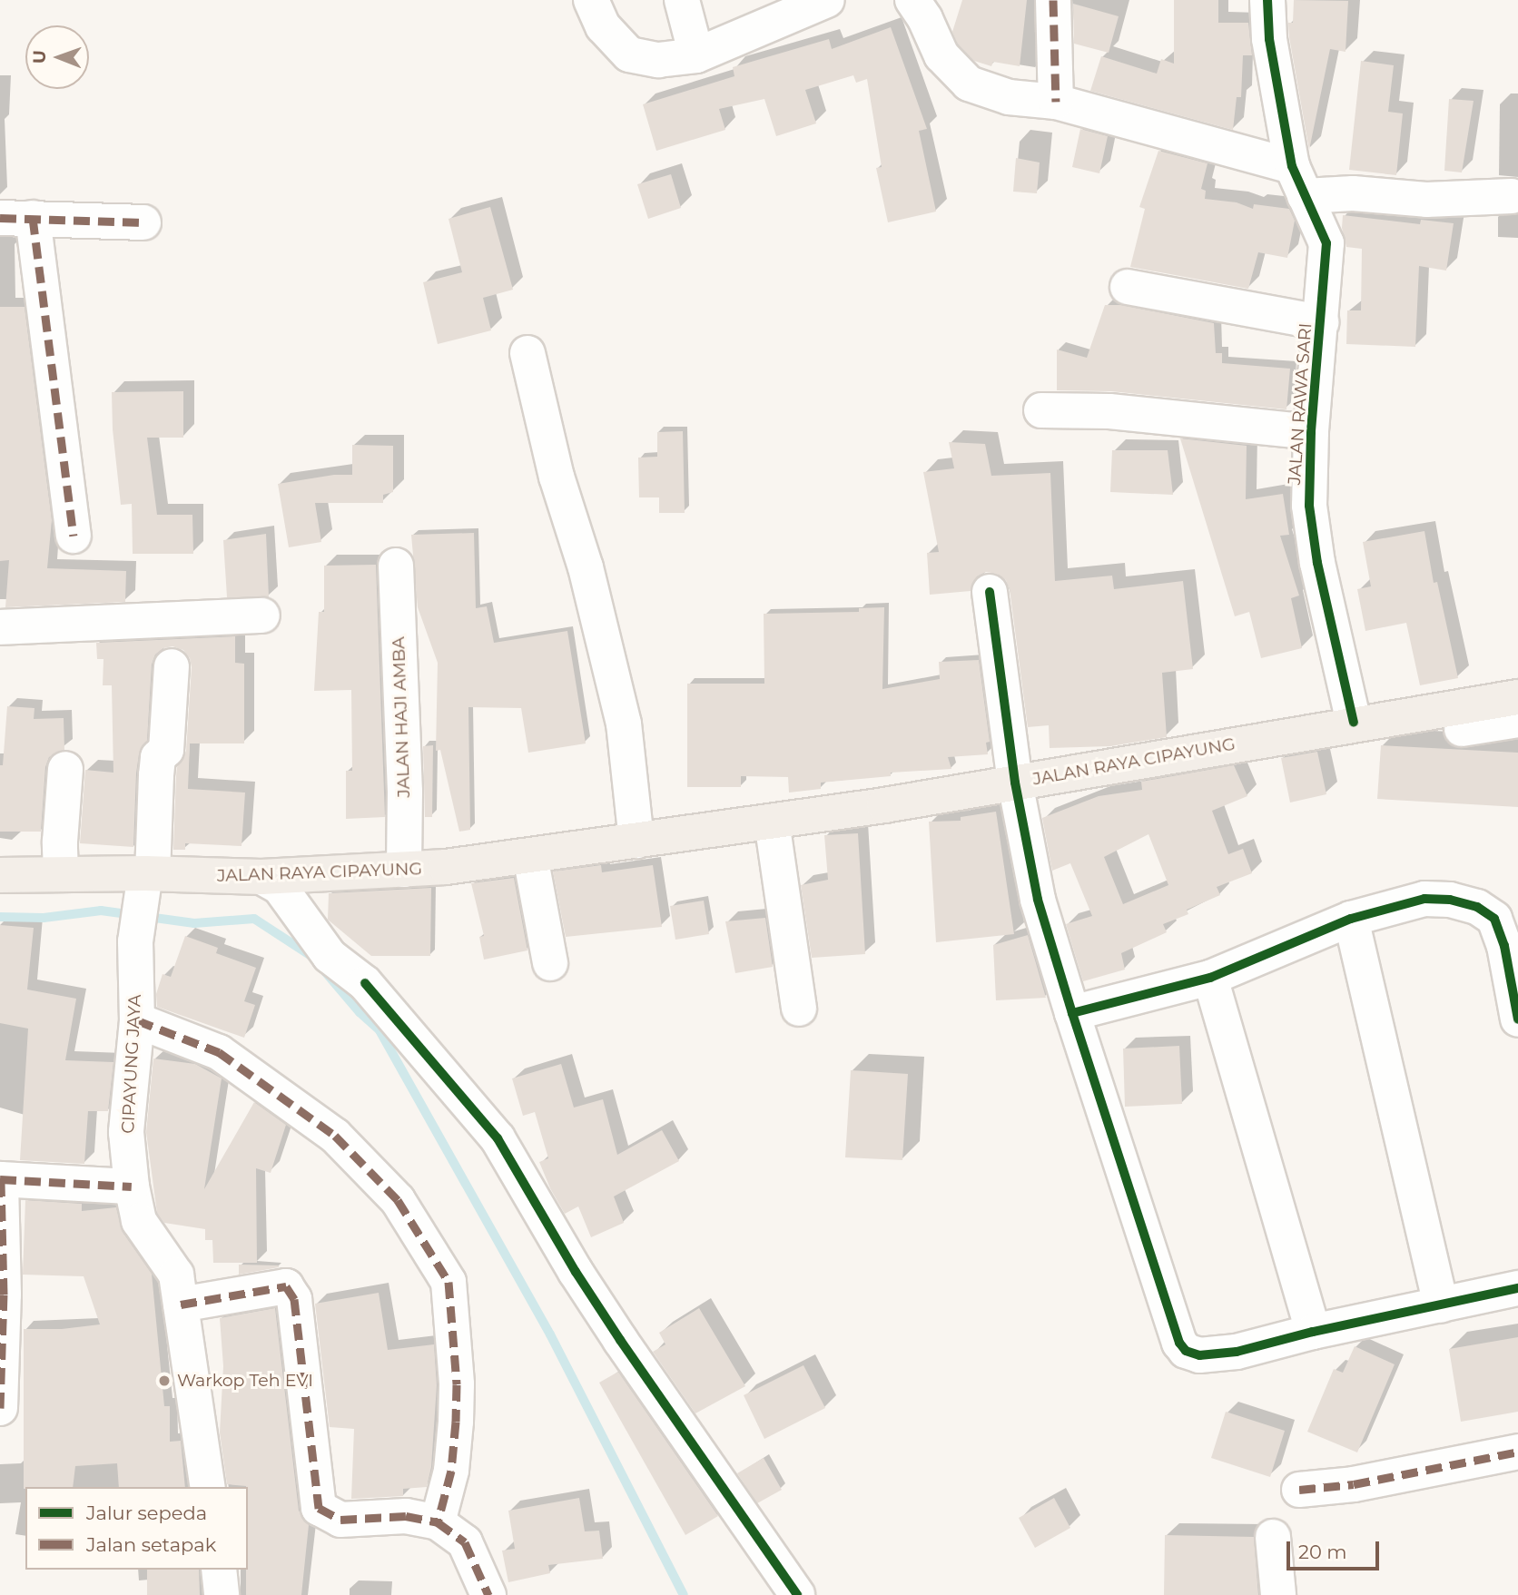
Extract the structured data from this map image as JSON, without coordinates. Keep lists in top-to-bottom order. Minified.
{"streets":{"main road":["JALAN RAYA CIPAYUNG"],"street":["JALAN RAWA SARI","JALAN HAJI AMBA","CIPAYUNG JAYA"]},"crossings":[["JALAN RAWA SARI","JALAN RAYA CIPAYUNG"],["JALAN HAJI AMBA","JALAN RAYA CIPAYUNG"],["JALAN RAYA CIPAYUNG","CIPAYUNG JAYA"]],"places":["Warkop Teh EVI"],"legend":["Jalur sepeda","Jalan setapak"],"scale_bar":"20 m","north":"left"}
